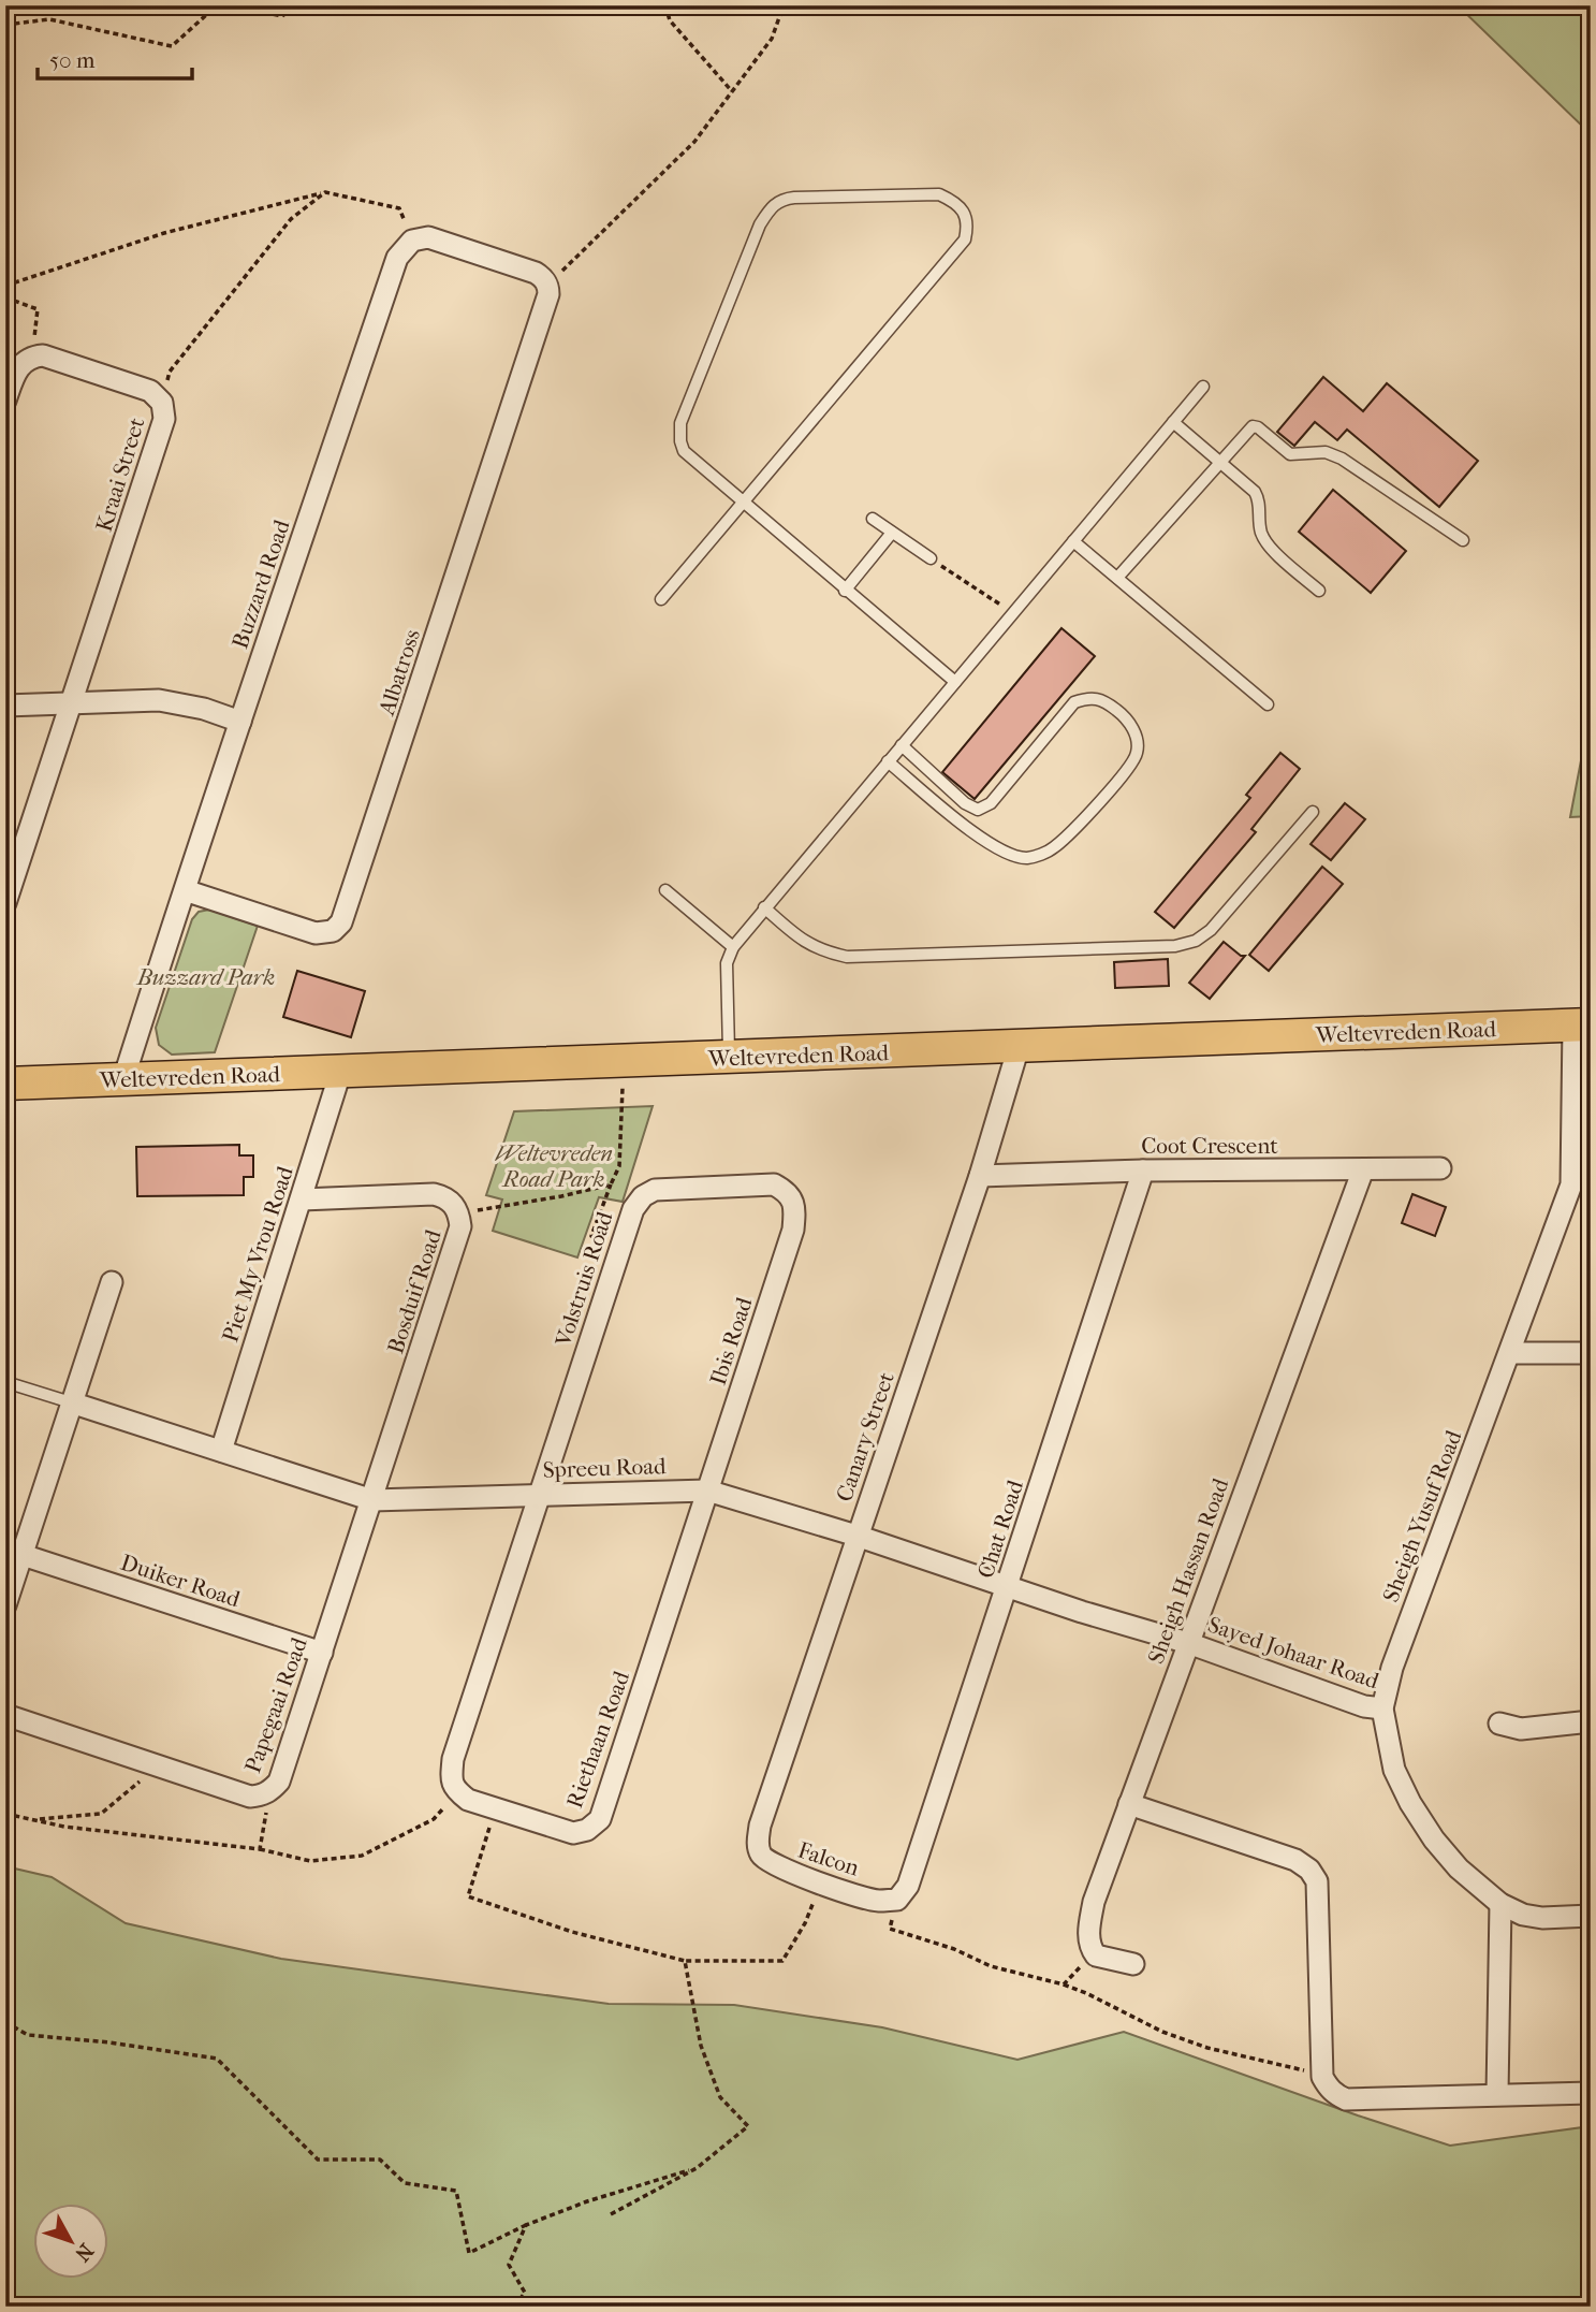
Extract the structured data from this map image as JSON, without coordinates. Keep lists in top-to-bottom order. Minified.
{"streets":{"main road":["Weltevreden Road"],"street":["Kraai Street","Buzzard Road","Albatross","Coot Crescent","Piet My Vrou Road","Volstruis Road","Bosduif Road","Ibis Road","Canary Street","Spreeu Road","Sheigh Yusuf Road","Chat Road","Sheigh Hassan Road","Duiker Road","Sayed Johaar Road","Papegaai Road","Riethaan Road","Falcon"]},"crossings":[["Buzzard Road","Albatross"],["Buzzard Road","Weltevreden Road"],["Weltevreden Road","Piet My Vrou Road"],["Weltevreden Road","Canary Street"],["Weltevreden Road","Sheigh Yusuf Road"],["Coot Crescent","Canary Street"],["Coot Crescent","Chat Road"],["Coot Crescent","Sheigh Hassan Road"],["Piet My Vrou Road","Bosduif Road"],["Piet My Vrou Road","Spreeu Road"],["Volstruis Road","Ibis Road"],["Volstruis Road","Spreeu Road"],["Bosduif Road","Spreeu Road"],["Bosduif Road","Papegaai Road"],["Ibis Road","Spreeu Road"],["Ibis Road","Riethaan Road"],["Canary Street","Spreeu Road"],["Canary Street","Falcon"],["Spreeu Road","Chat Road"],["Spreeu Road","Sheigh Hassan Road"],["Spreeu Road","Sayed Johaar Road"],["Spreeu Road","Papegaai Road"],["Spreeu Road","Riethaan Road"],["Sheigh Yusuf Road","Sayed Johaar Road"],["Chat Road","Falcon"],["Sheigh Hassan Road","Sayed Johaar Road"],["Duiker Road","Papegaai Road"]],"parks":["Buzzard Park","Weltevreden Road Park"],"scale_bar":"50 m","north":"bottom right"}
